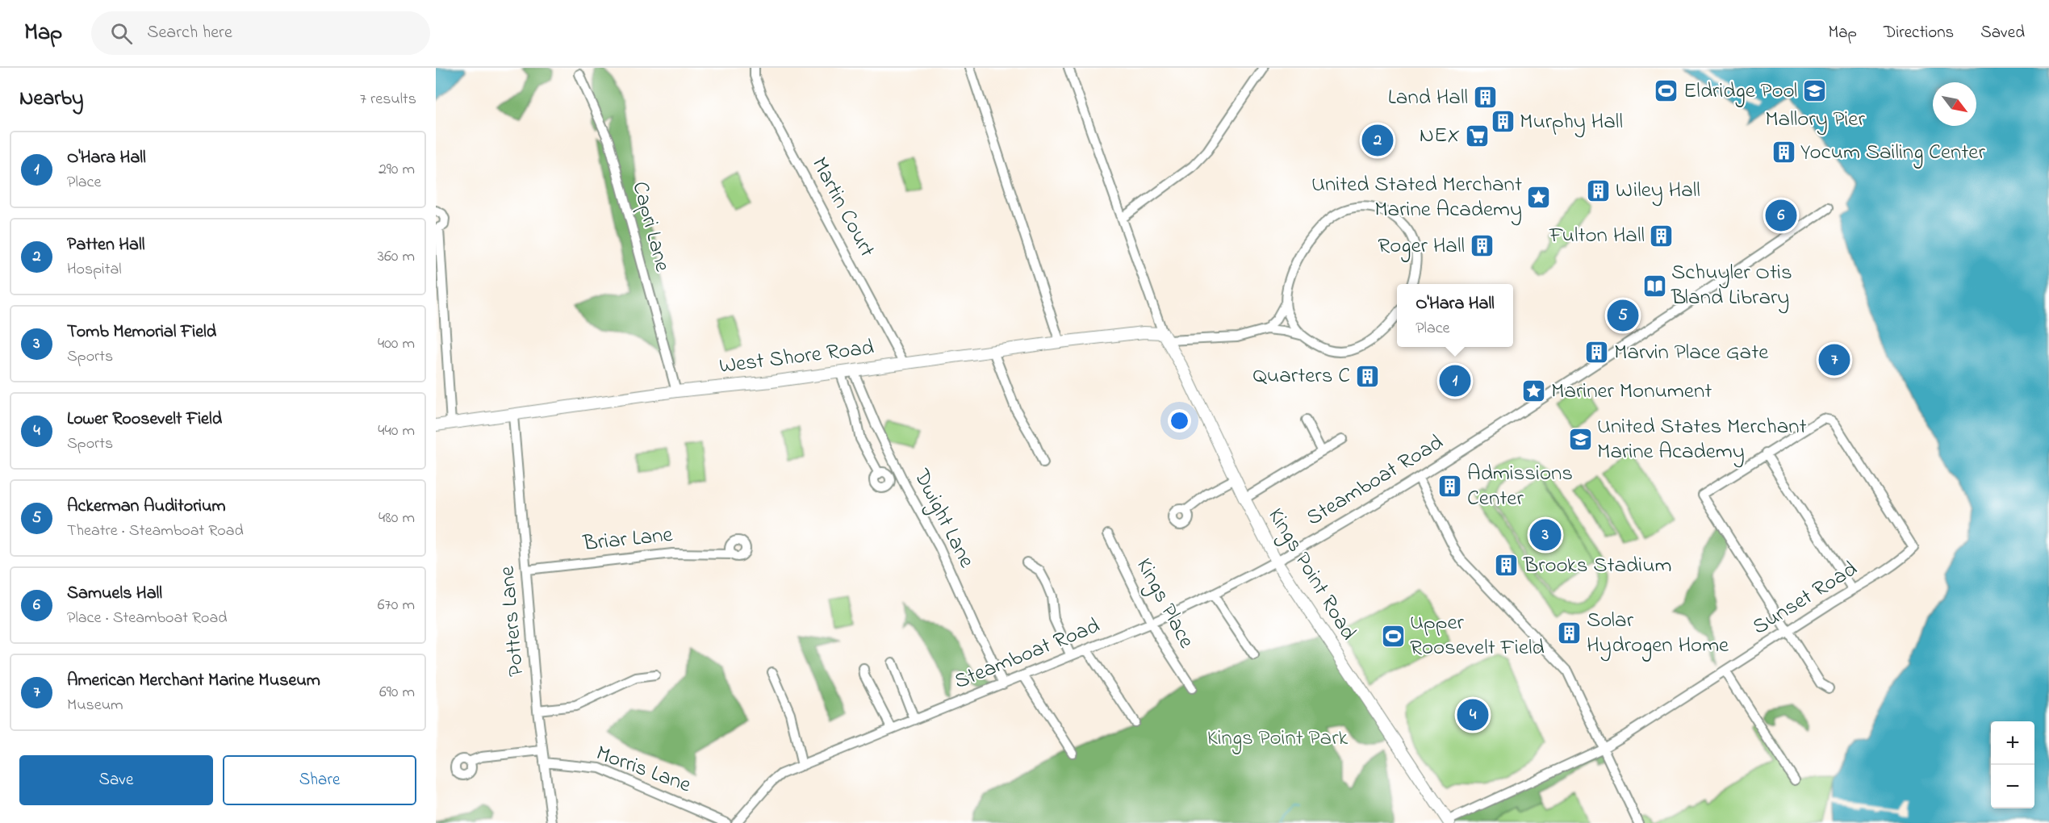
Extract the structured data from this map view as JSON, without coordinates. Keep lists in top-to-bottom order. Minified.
{"streets":{"main road":["West Shore Road","Kings Point Road"],"street":["Martin Court","Capri Lane","Steamboat Road","Dwight Lane","Briar Lane","Sunset Road","Kings Place","Potters Lane","Morris Lane"]},"crossings":[["Martin Court","West Shore Road"],["Capri Lane","West Shore Road"],["West Shore Road","Dwight Lane"],["West Shore Road","Kings Point Road"],["West Shore Road","Potters Lane"],["Steamboat Road","Dwight Lane"],["Steamboat Road","Kings Point Road"],["Steamboat Road","Kings Place"],["Briar Lane","Potters Lane"],["Kings Point Road","Sunset Road"],["Potters Lane","Morris Lane"]],"parks":["Kings Point Park"],"places":{"sports":["Eldridge Pool","Upper Roosevelt Field"],"school or university":["Mallory Pier","United States Merchant Marine Academy"],"building":["Land Hall","Murphy Hall","Yocum Sailing Center","Wiley Hall","Fulton Hall","Roger Hall","Marvin Place Gate","Quarters C","Admissions Center","Brooks Stadium","Solar Hydrogen Home"],"supermarket":["NEX"],"place":["United Stated Merchant Marine Academy","Mariner Monument"],"library":["Schuyler Otis Bland Library"]},"north":"bottom right","page":{"header":"Map","search":"Search here","nav":["Map","Directions","Saved"],"heading":["Nearby","7 results"],"pins":["2","6","5","7","1","3","4"],"list":[{"mark":"1","name":"O'Hara Hall","note":"Place","value":"290 m"},{"mark":"2","name":"Patten Hall","note":"Hospital","value":"360 m"},{"mark":"3","name":"Tomb Memorial Field","note":"Sports","value":"400 m"},{"mark":"4","name":"Lower Roosevelt Field","note":"Sports","value":"440 m"},{"mark":"5","name":"Ackerman Auditorium","note":"Theatre · Steamboat Road","value":"480 m"},{"mark":"6","name":"Samuels Hall","note":"Place · Steamboat Road","value":"670 m"},{"mark":"7","name":"American Merchant Marine Museum","note":"Museum","value":"690 m"}],"popup":["O'Hara Hall","Place"],"map_buttons":["+","−"],"buttons":["Save","Share"]}}
